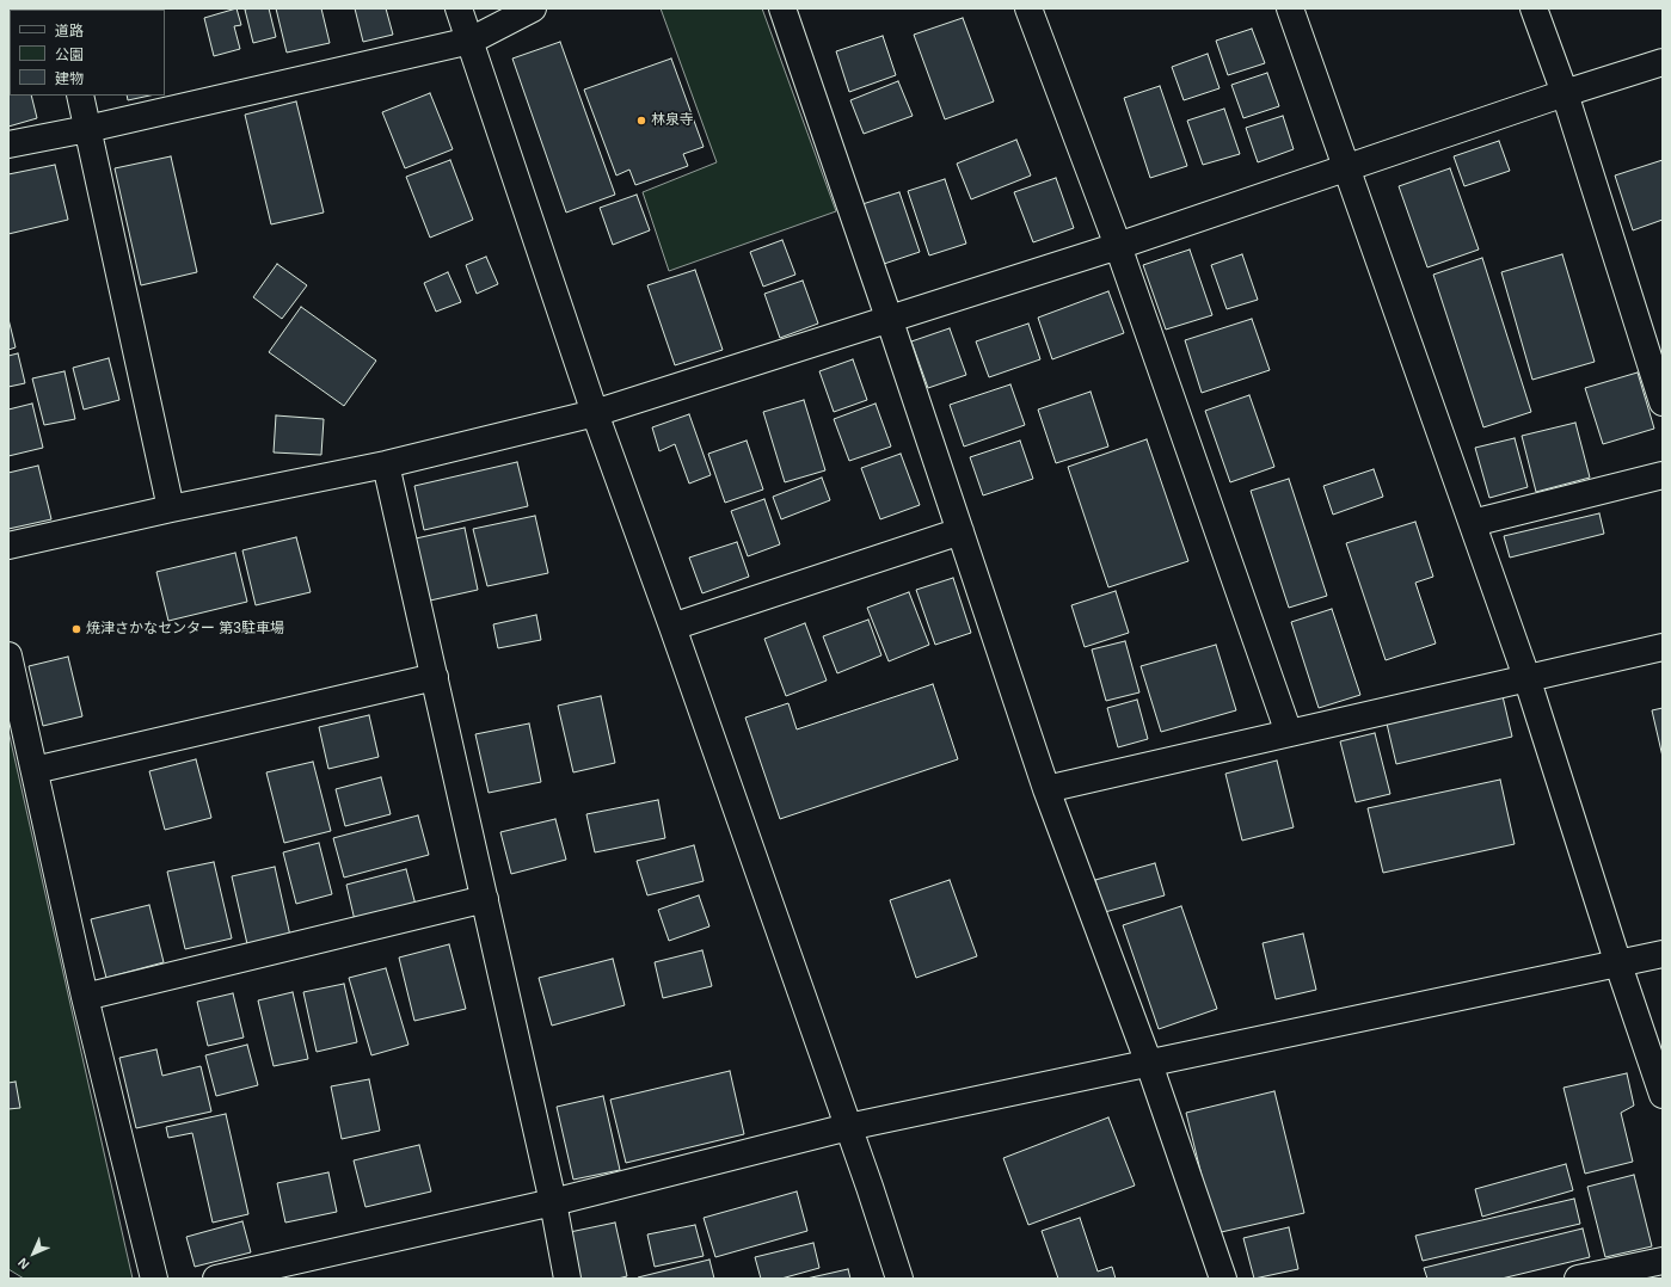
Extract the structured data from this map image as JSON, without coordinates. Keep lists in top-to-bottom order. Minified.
{"places":["林泉寺","焼津さかなセンター 第3駐車場"],"legend":["道路","公園","建物"],"north":"bottom left"}
